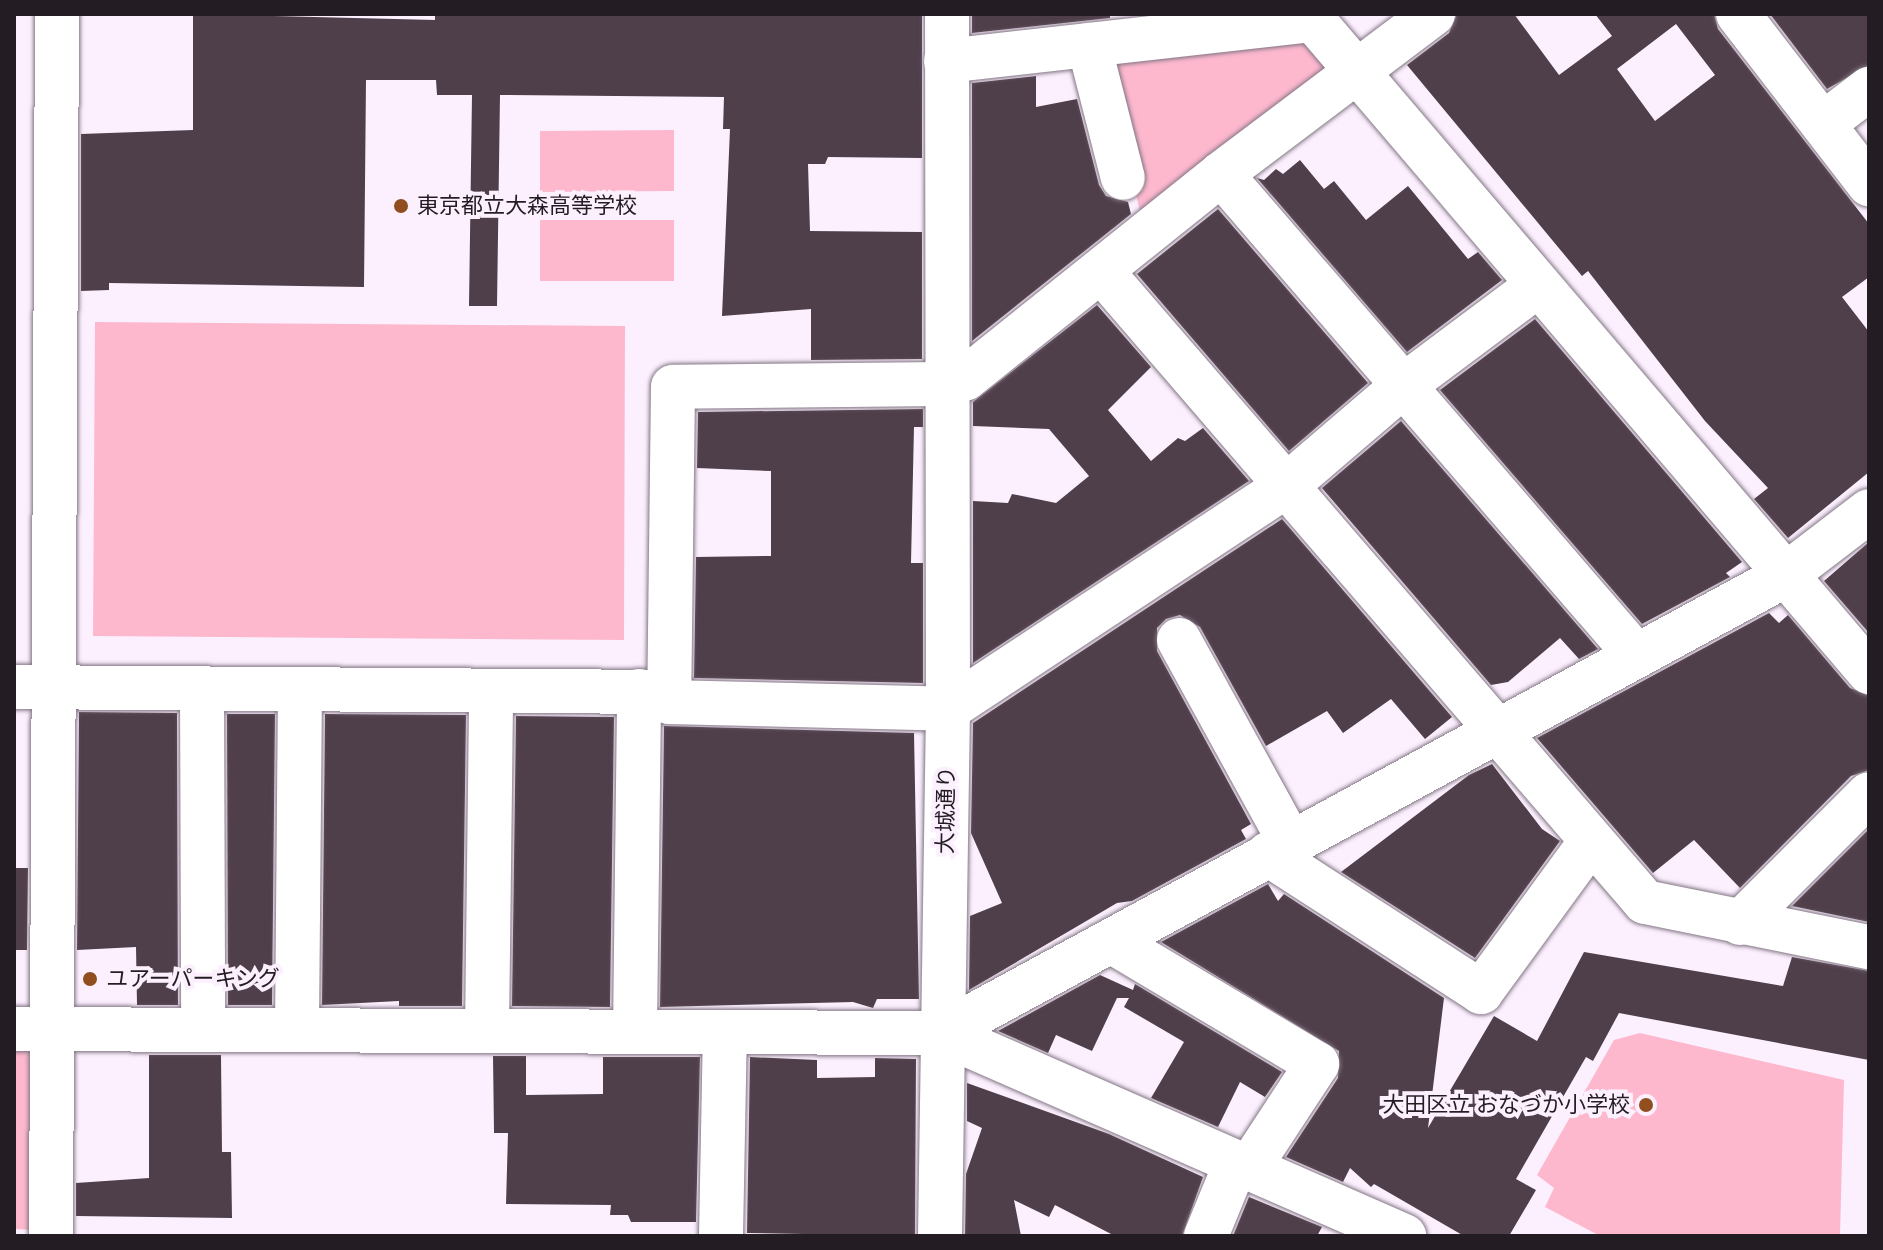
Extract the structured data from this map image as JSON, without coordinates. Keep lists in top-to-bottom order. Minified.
{"streets":{"street":["大城通り"]},"places":["東京都立大森高等学校","ユアーパーキング","大田区立 おなづか小学校"]}
